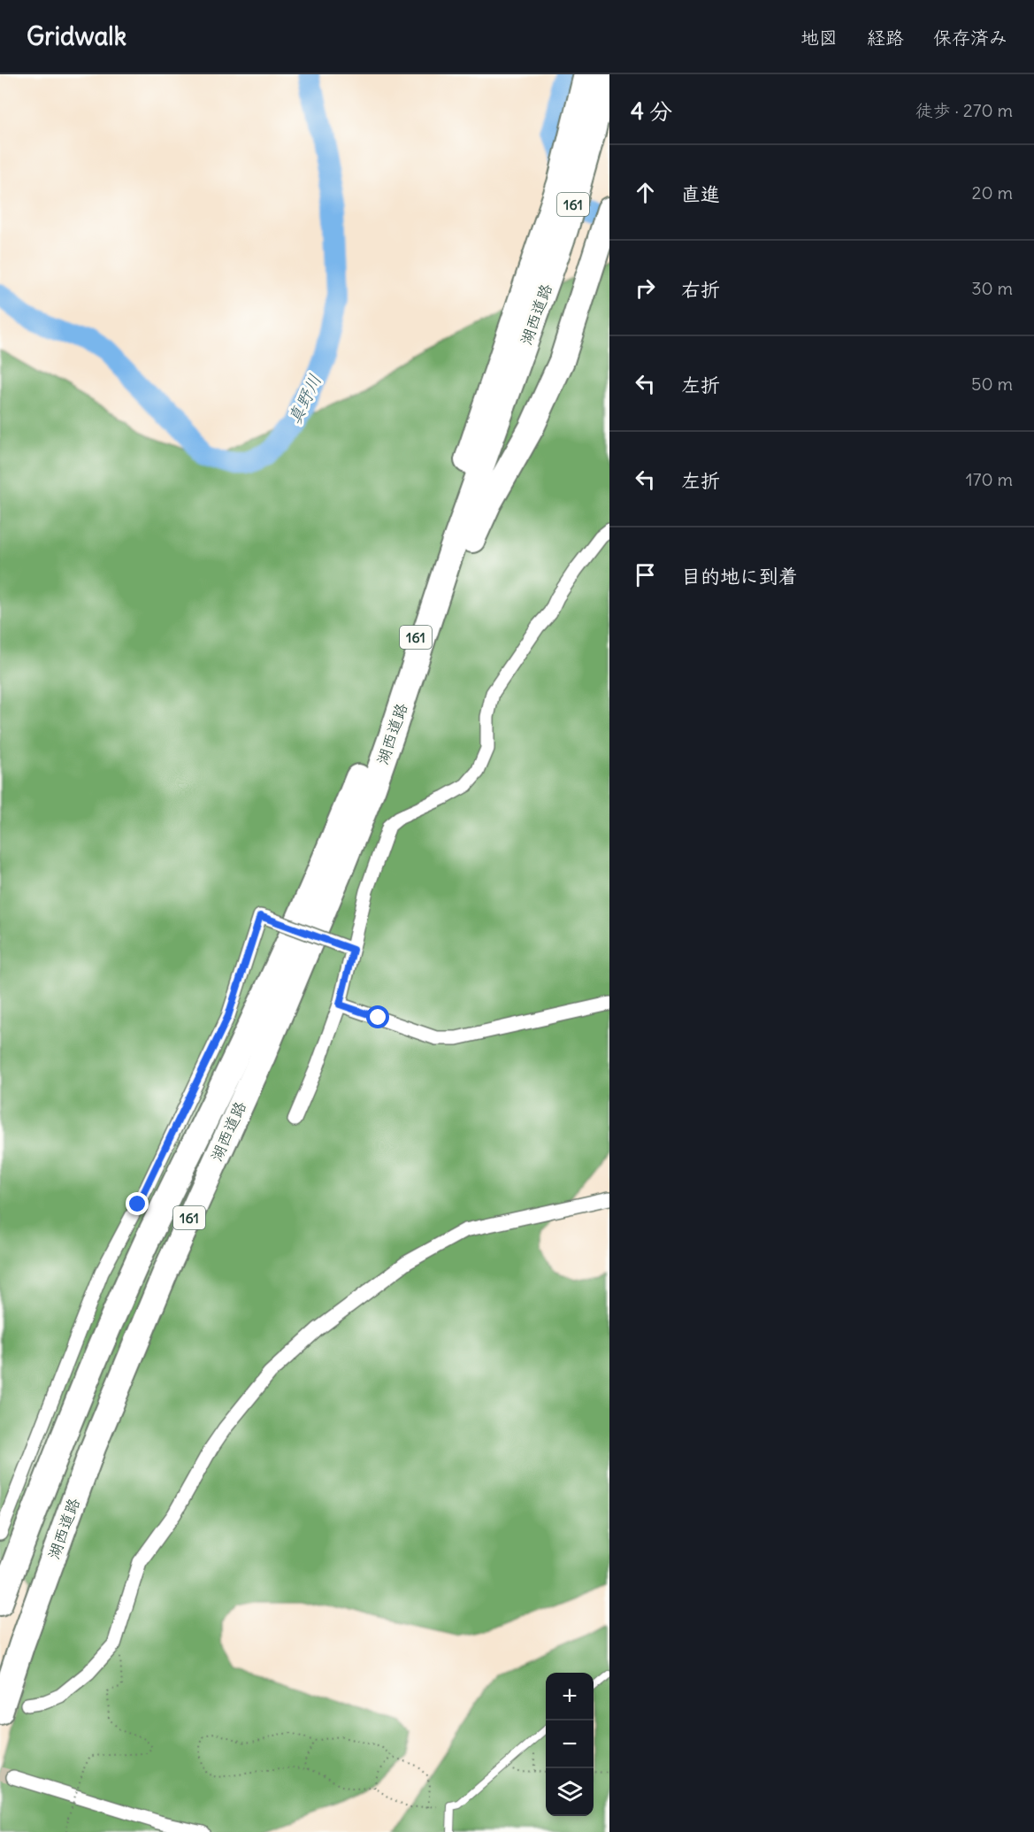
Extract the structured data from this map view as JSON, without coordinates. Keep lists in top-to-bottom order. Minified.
{"streets":{"highway":["161","湖西道路"]},"water":["真野川"],"page":{"header":"Gridwalk","nav":["地図","経路","保存済み"],"heading":["4 分","徒歩 · 270 m"],"list":[["直進","20 m"],["右折","30 m"],["左折","50 m"],["左折","170 m"],"目的地に到着"],"map_buttons":["+","−"]}}
